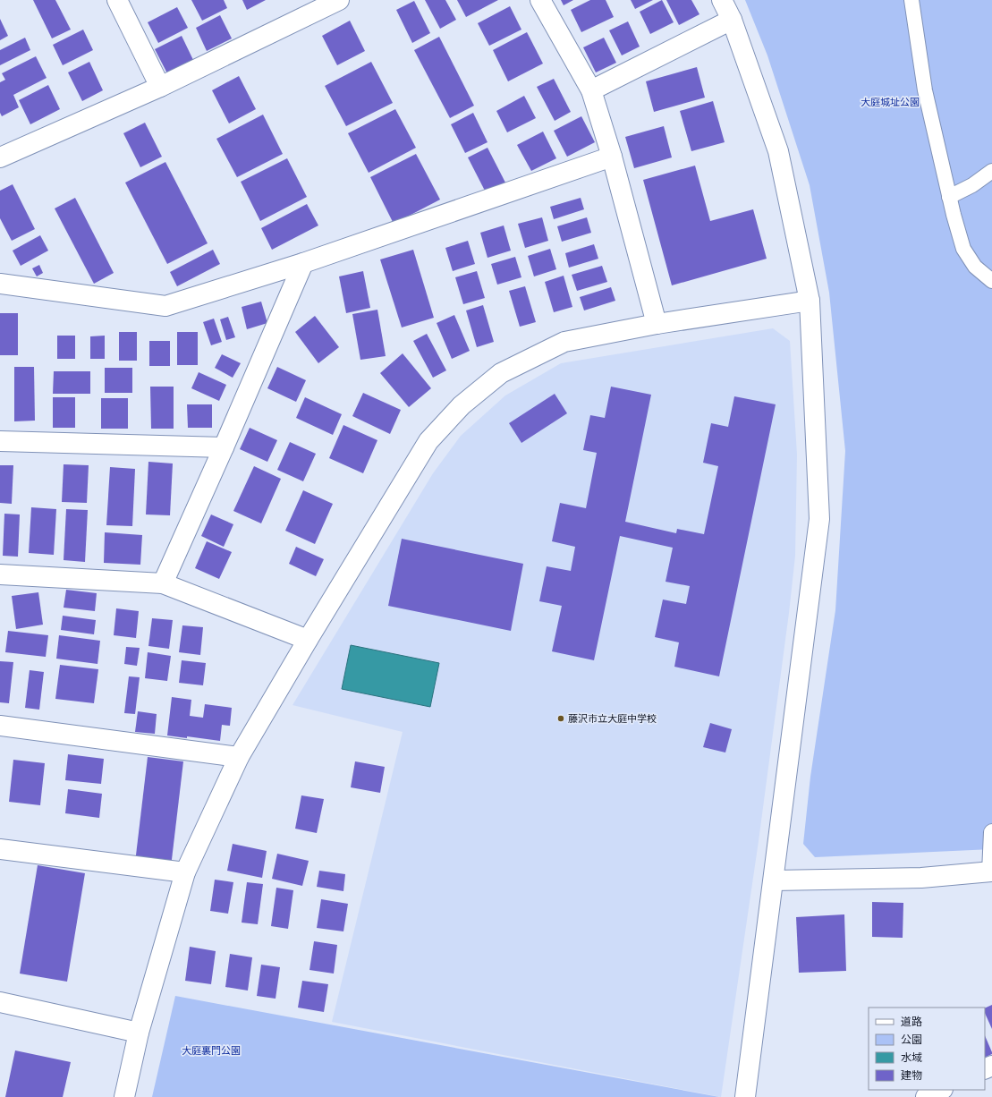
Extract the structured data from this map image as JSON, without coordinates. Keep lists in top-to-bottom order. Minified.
{"parks":["大庭城址公園","大庭裏門公園"],"places":["藤沢市立大庭中学校"],"legend":["道路","公園","水域","建物"]}
